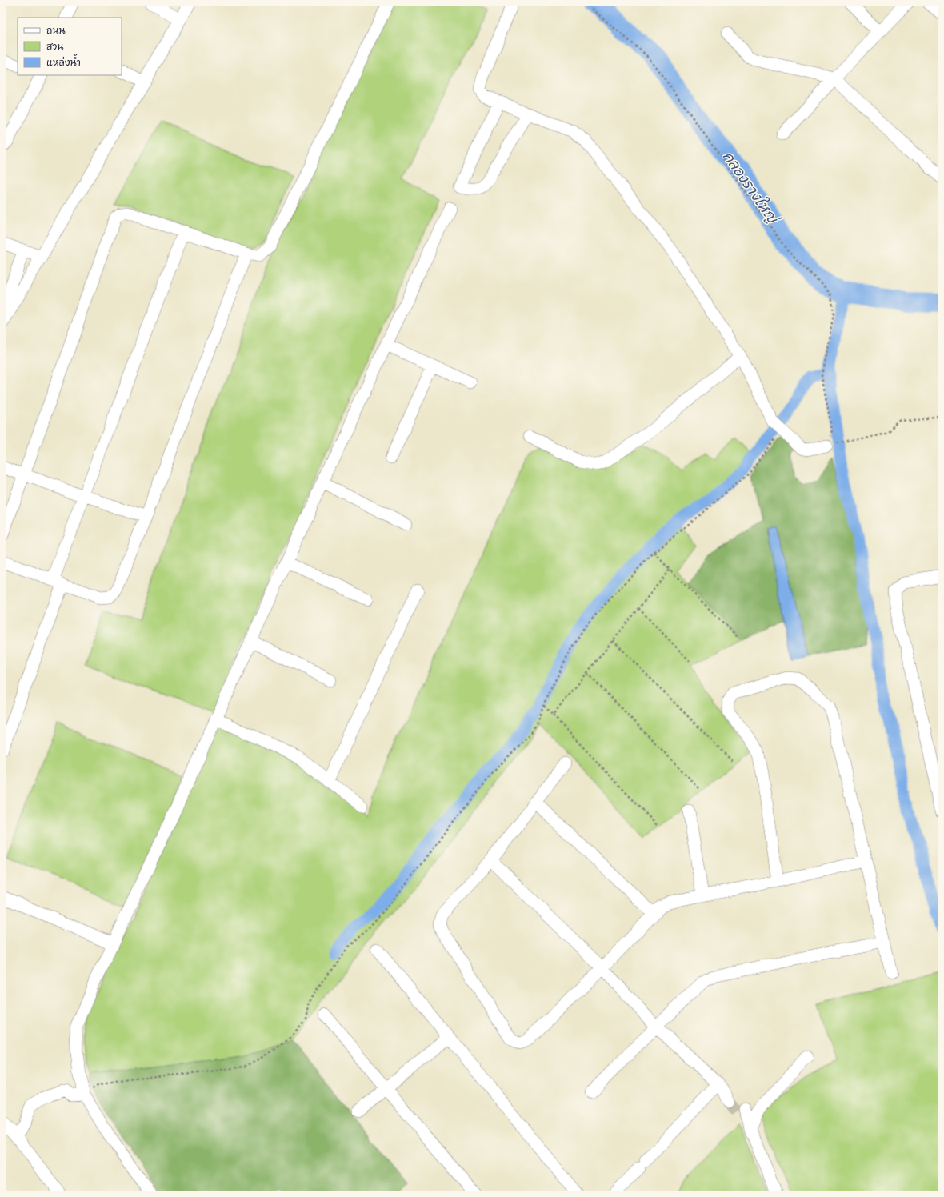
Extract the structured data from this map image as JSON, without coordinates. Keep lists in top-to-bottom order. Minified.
{"water":["คลองรางใหญ่"],"legend":["ถนน","สวน","แหล่งน้ำ"]}
